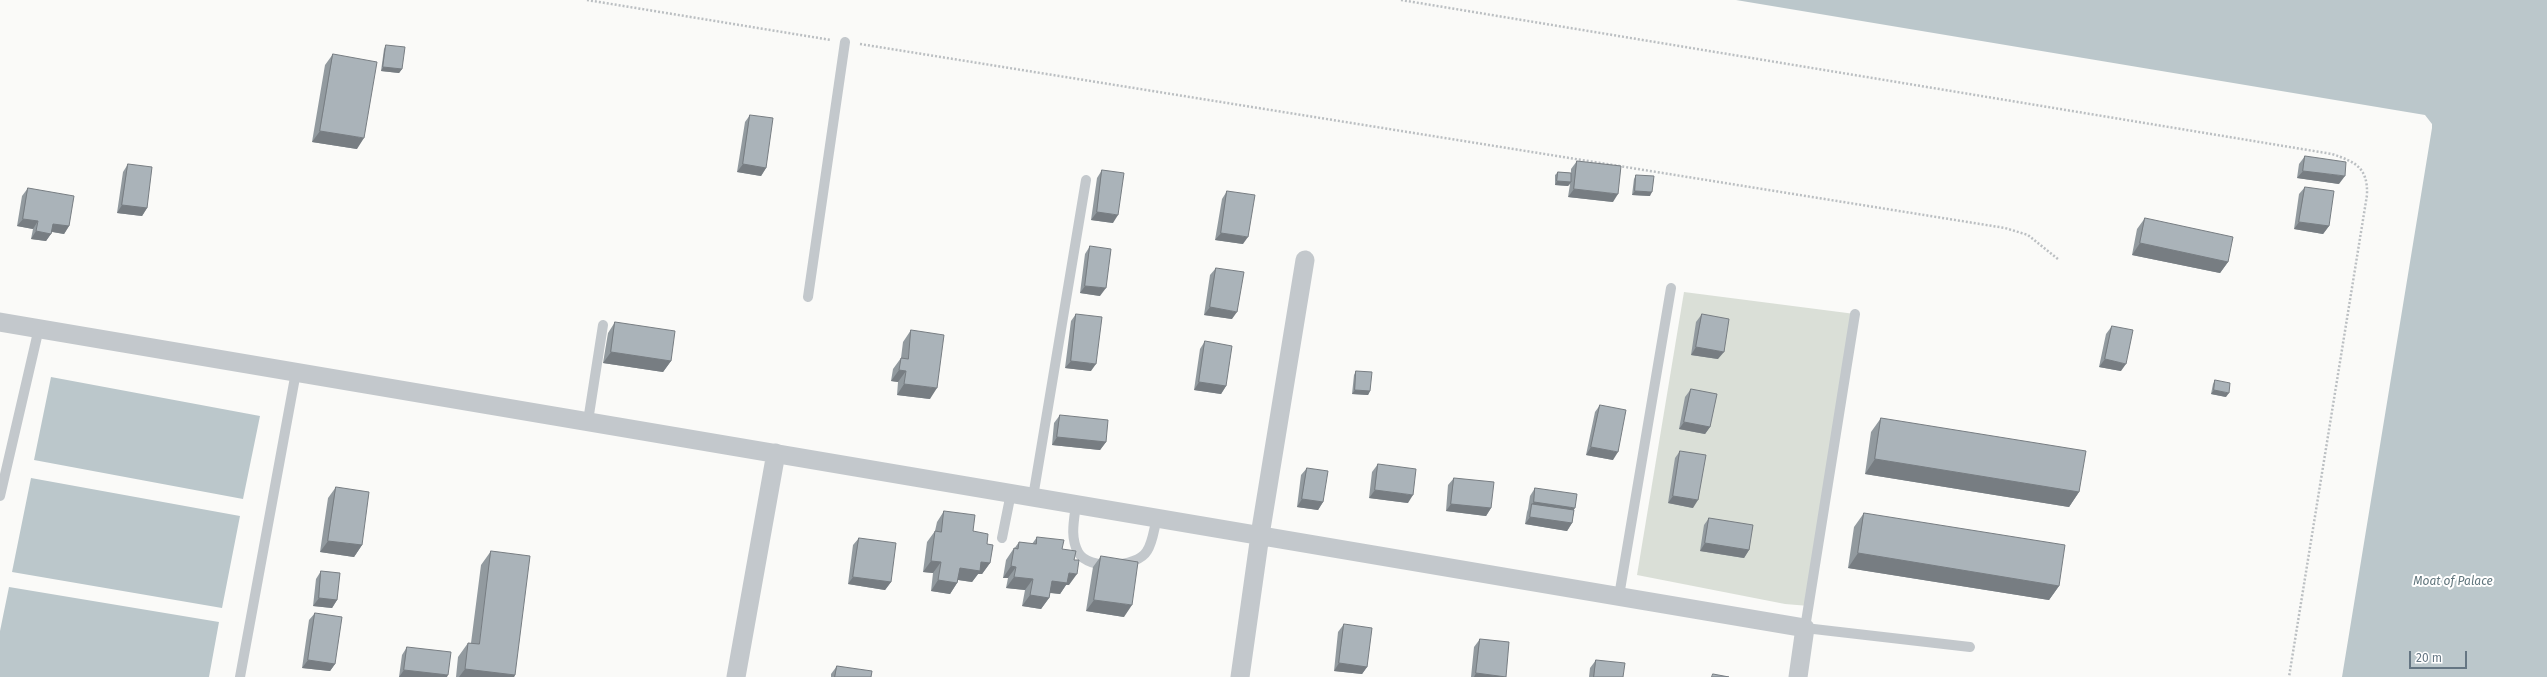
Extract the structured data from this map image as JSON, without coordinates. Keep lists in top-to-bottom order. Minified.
{"water":["Moat of Palace"],"scale_bar":"20 m"}
